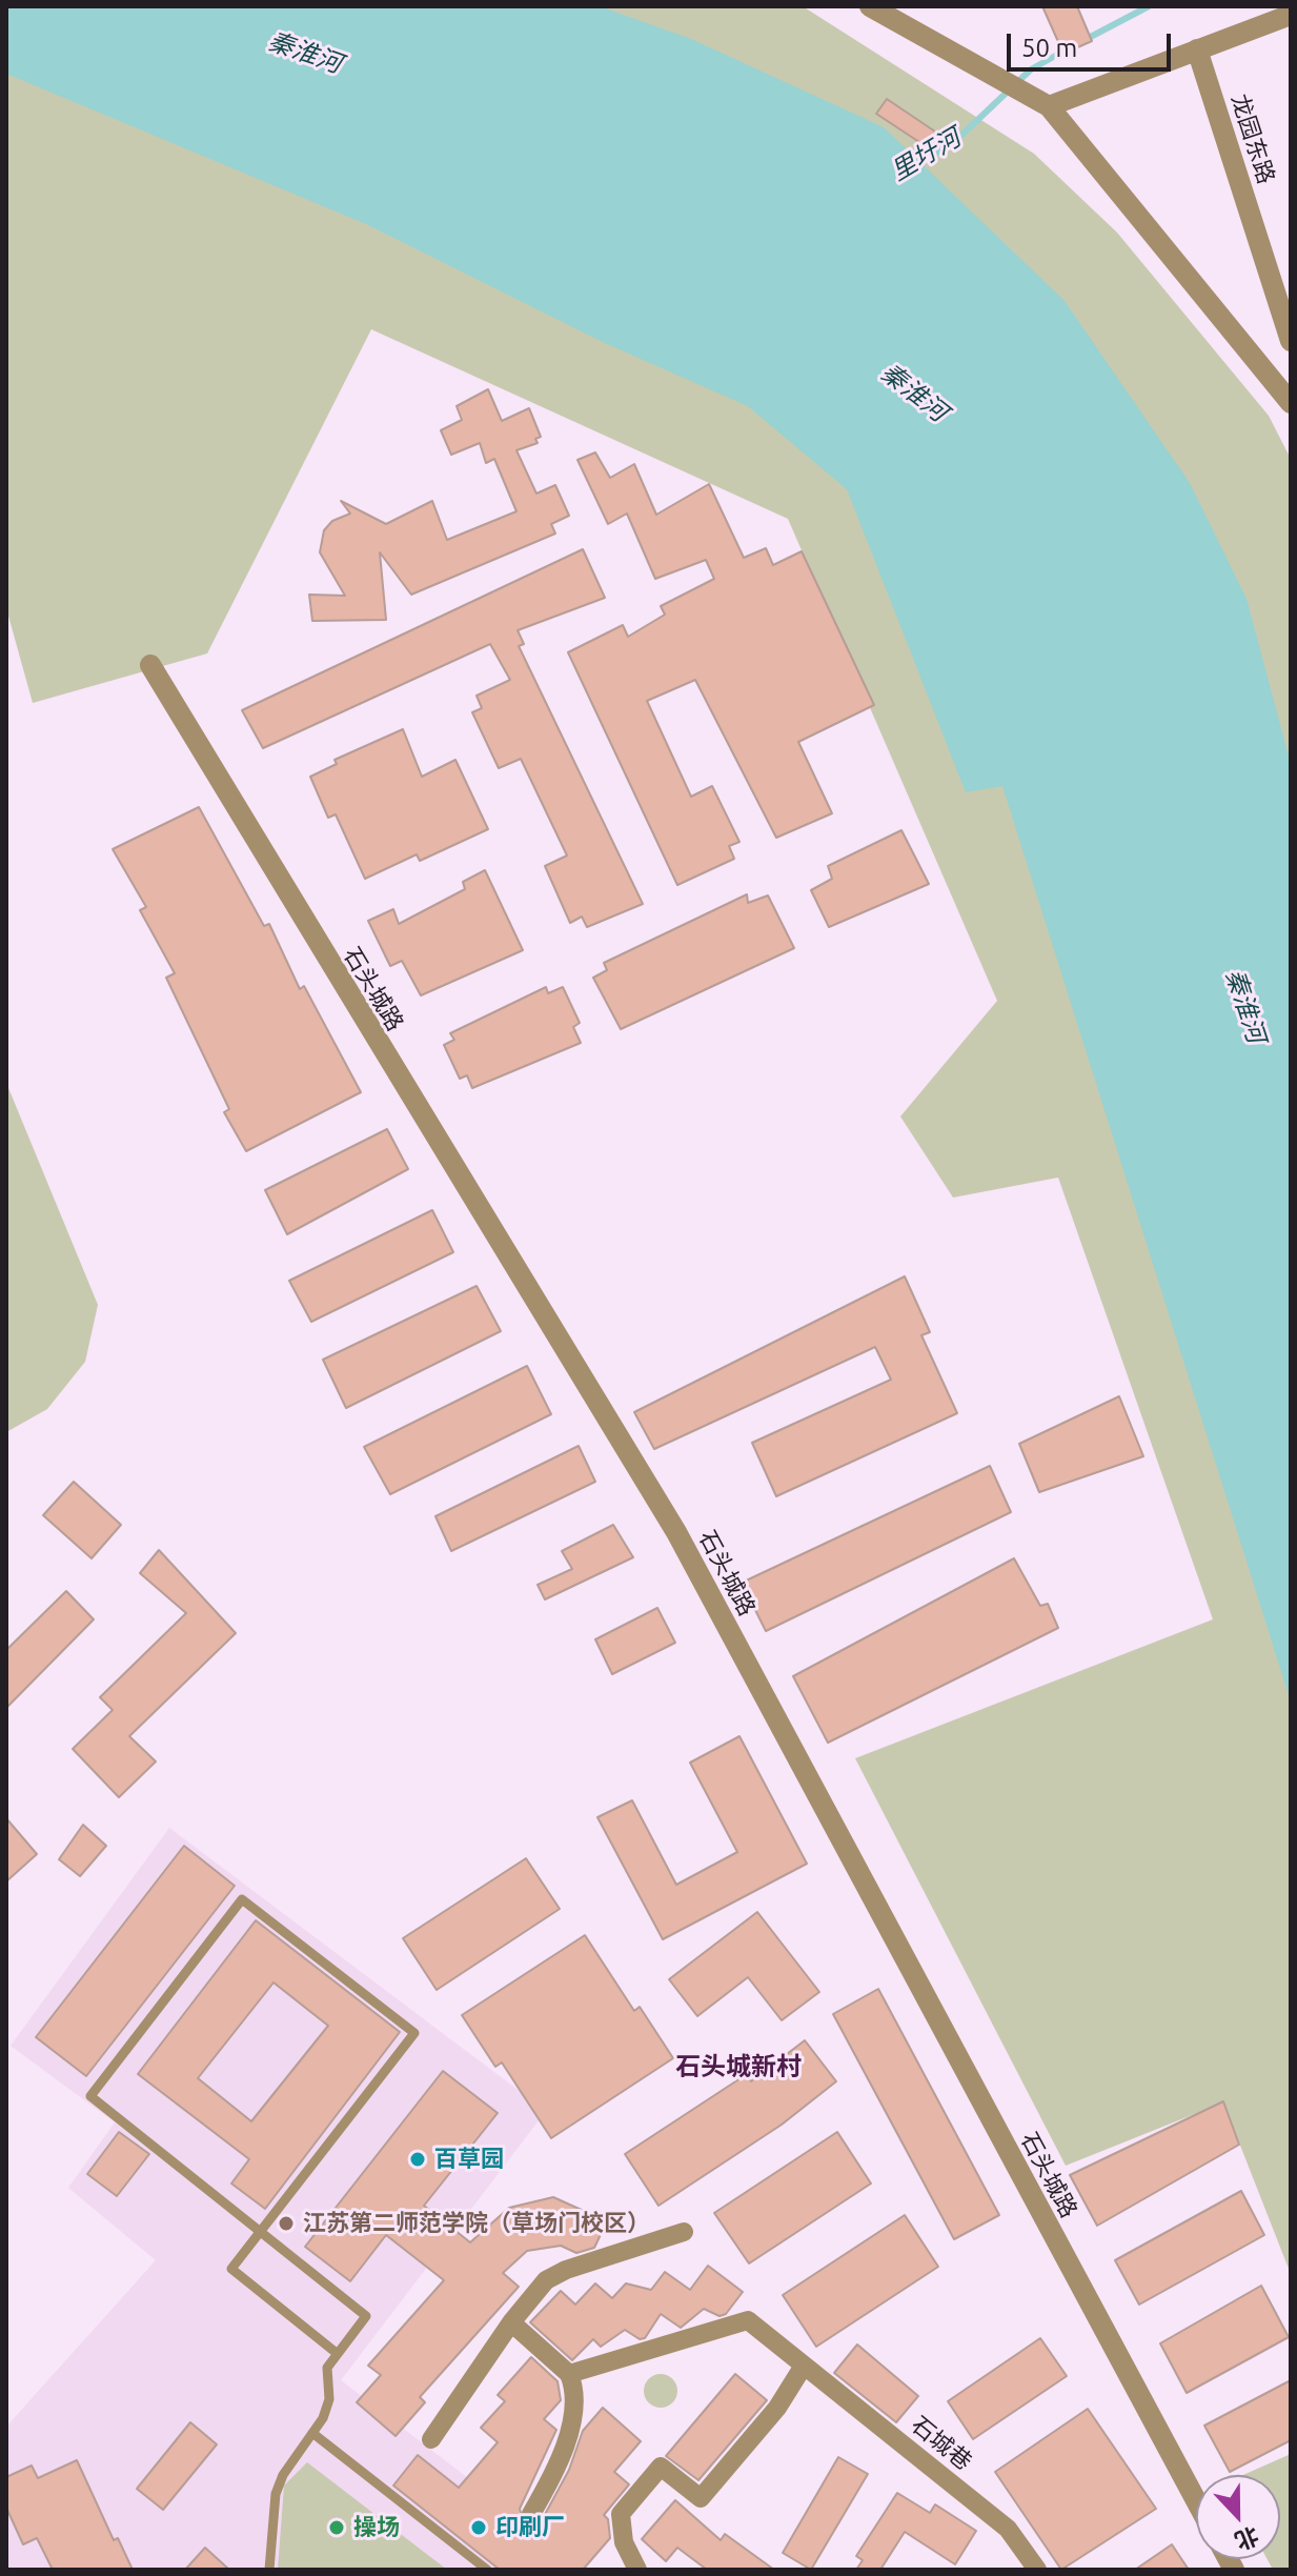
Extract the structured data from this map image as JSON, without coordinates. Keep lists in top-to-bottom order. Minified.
{"streets":{"street":["龙园东路","石头城路","石城巷"]},"districts":["石头城新村"],"water":["秦淮河","里圩河"],"places":["百草园","江苏第二师范学院（草场门校区）","操场","印刷厂"],"scale_bar":"50 m","north":"bottom"}
